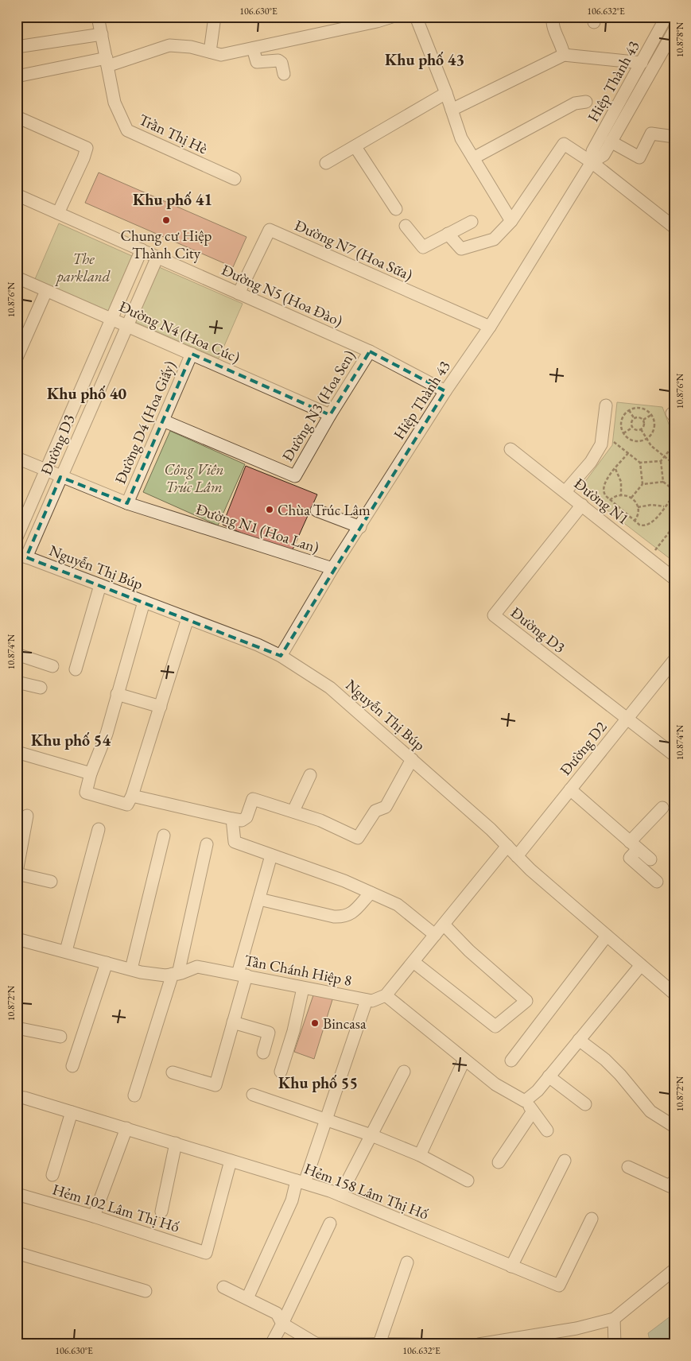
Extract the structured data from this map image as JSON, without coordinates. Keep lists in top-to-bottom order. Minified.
{"streets":{"street":["Hiệp Thành 43","Trần Thị Hè","Đường N7 (Hoa Sữa)","Đường N5 (Hoa Đào)","Đường N4 (Hoa Cúc)","Đường N3 (Hoa Sen)","Đường D4 (Hoa Giấy)","Đường D3","Đường N1","Đường N1 (Hoa Lan)","Nguyễn Thị Búp","Đường D2","Tân Chánh Hiệp 8","Hẻm 158 Lâm Thị Hố","Hẻm 102 Lâm Thị Hố"]},"crossings":[["Hiệp Thành 43","Đường N7 (Hoa Sữa)"],["Hiệp Thành 43","Đường N5 (Hoa Đào)"],["Hiệp Thành 43","Đường N1 (Hoa Lan)"],["Hiệp Thành 43","Nguyễn Thị Búp"],["Đường N7 (Hoa Sữa)","Đường N5 (Hoa Đào)"],["Đường N5 (Hoa Đào)","Đường N3 (Hoa Sen)"],["Đường N5 (Hoa Đào)","Đường D3"],["Đường N4 (Hoa Cúc)","Đường N3 (Hoa Sen)"],["Đường N4 (Hoa Cúc)","Đường D4 (Hoa Giấy)"],["Đường N4 (Hoa Cúc)","Đường D3"],["Đường N3 (Hoa Sen)","Đường D4 (Hoa Giấy)"],["Đường D4 (Hoa Giấy)","Đường N1 (Hoa Lan)"],["Đường D3","Đường N1"],["Đường D3","Đường N1 (Hoa Lan)"],["Đường D3","Nguyễn Thị Búp"],["Đường D3","Đường D2"],["Nguyễn Thị Búp","Đường D2"],["Hẻm 158 Lâm Thị Hố","Hẻm 102 Lâm Thị Hố"]],"districts":["Khu phố 43","Khu phố 41","Khu phố 40","Khu phố 54","Khu phố 55"],"parks":["The parkland","Công Viên Trúc Lâm"],"places":["Chung cư Hiệp Thành City","Chùa Trúc Lâm","Bincasa"],"coordinates":["106.630°E","106.632°E","10.878°N","10.876°N","10.874°N","10.872°N"]}
